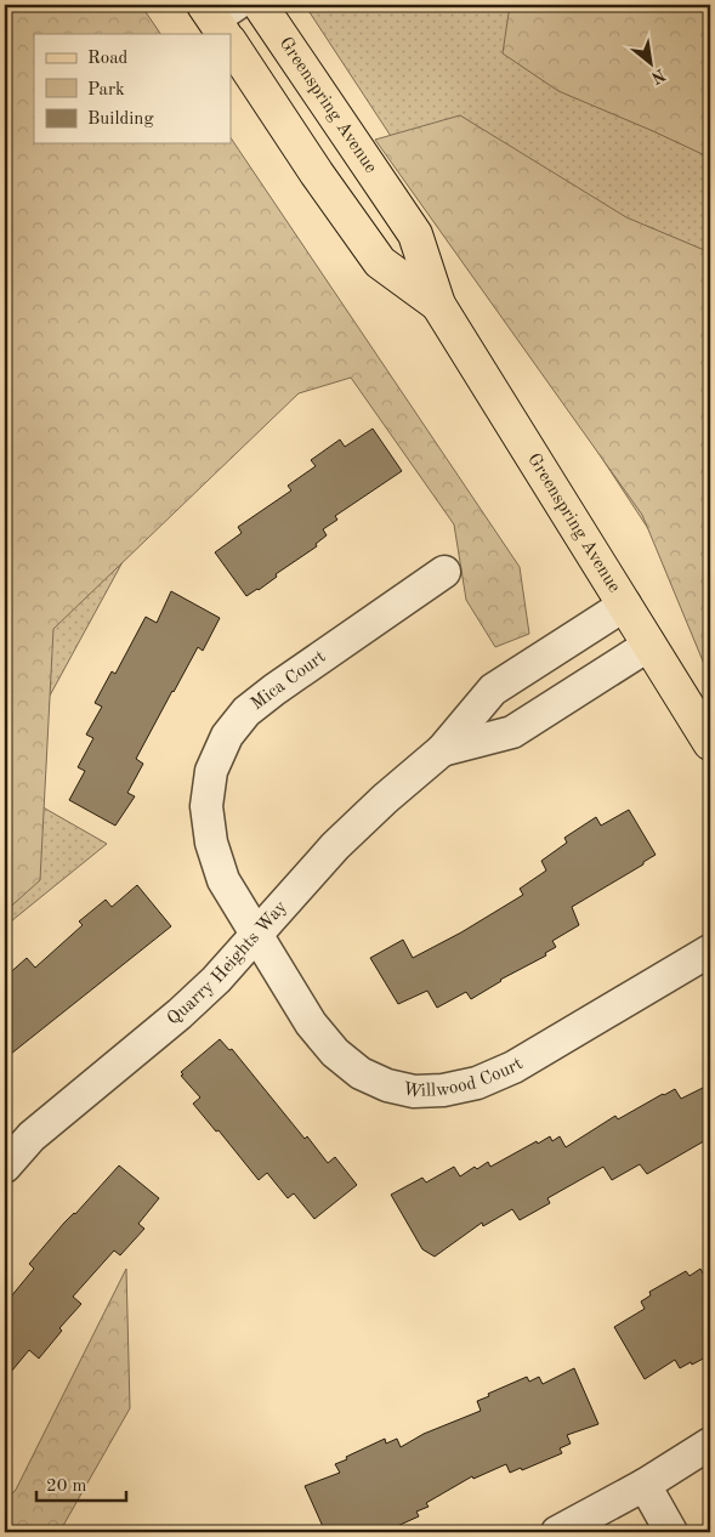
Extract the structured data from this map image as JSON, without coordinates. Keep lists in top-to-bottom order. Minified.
{"streets":{"main road":["Greenspring Avenue"],"street":["Mica Court","Quarry Heights Way","Willwood Court"]},"crossings":[["Greenspring Avenue","Quarry Heights Way"],["Mica Court","Quarry Heights Way"],["Mica Court","Willwood Court"],["Quarry Heights Way","Willwood Court"]],"legend":["Road","Park","Building"],"scale_bar":"20 m","north":"bottom right"}
